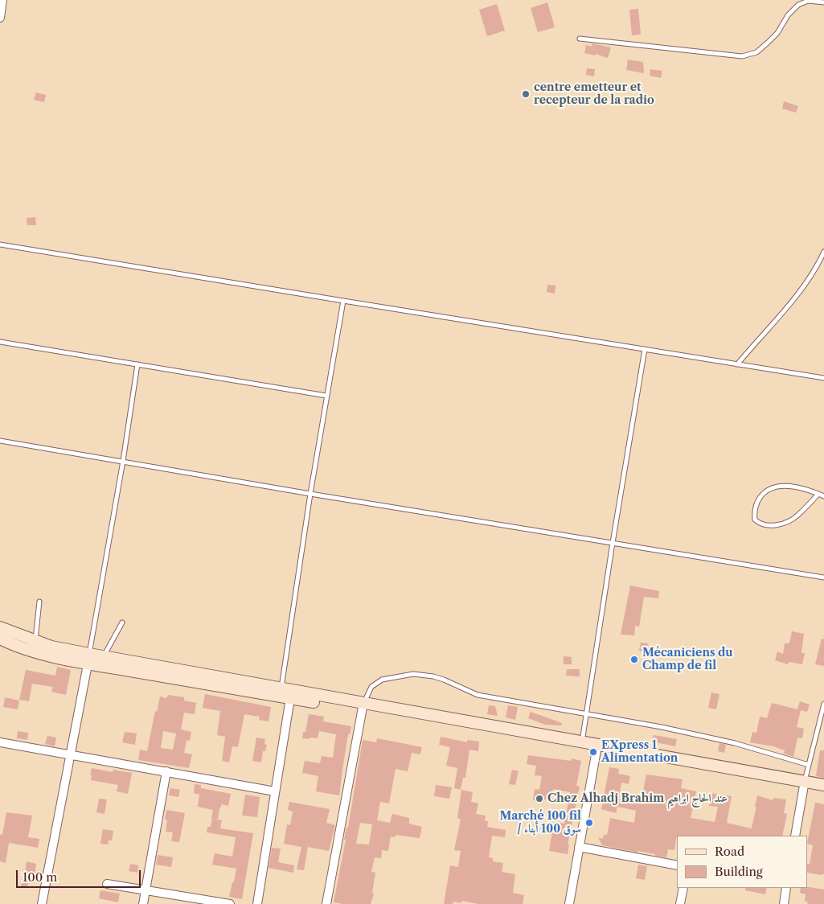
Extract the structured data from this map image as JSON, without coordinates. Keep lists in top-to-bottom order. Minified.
{"places":["centre emetteur et recepteur de la radio","Mécaniciens du Champ de fil","EXpress 1 Alimentation","Chez Alhadj Brahim عند الحاج ابراهيم","Marché 100 fil / سوق 100 أبناء"],"legend":["Road","Building"],"scale_bar":"100 m"}
